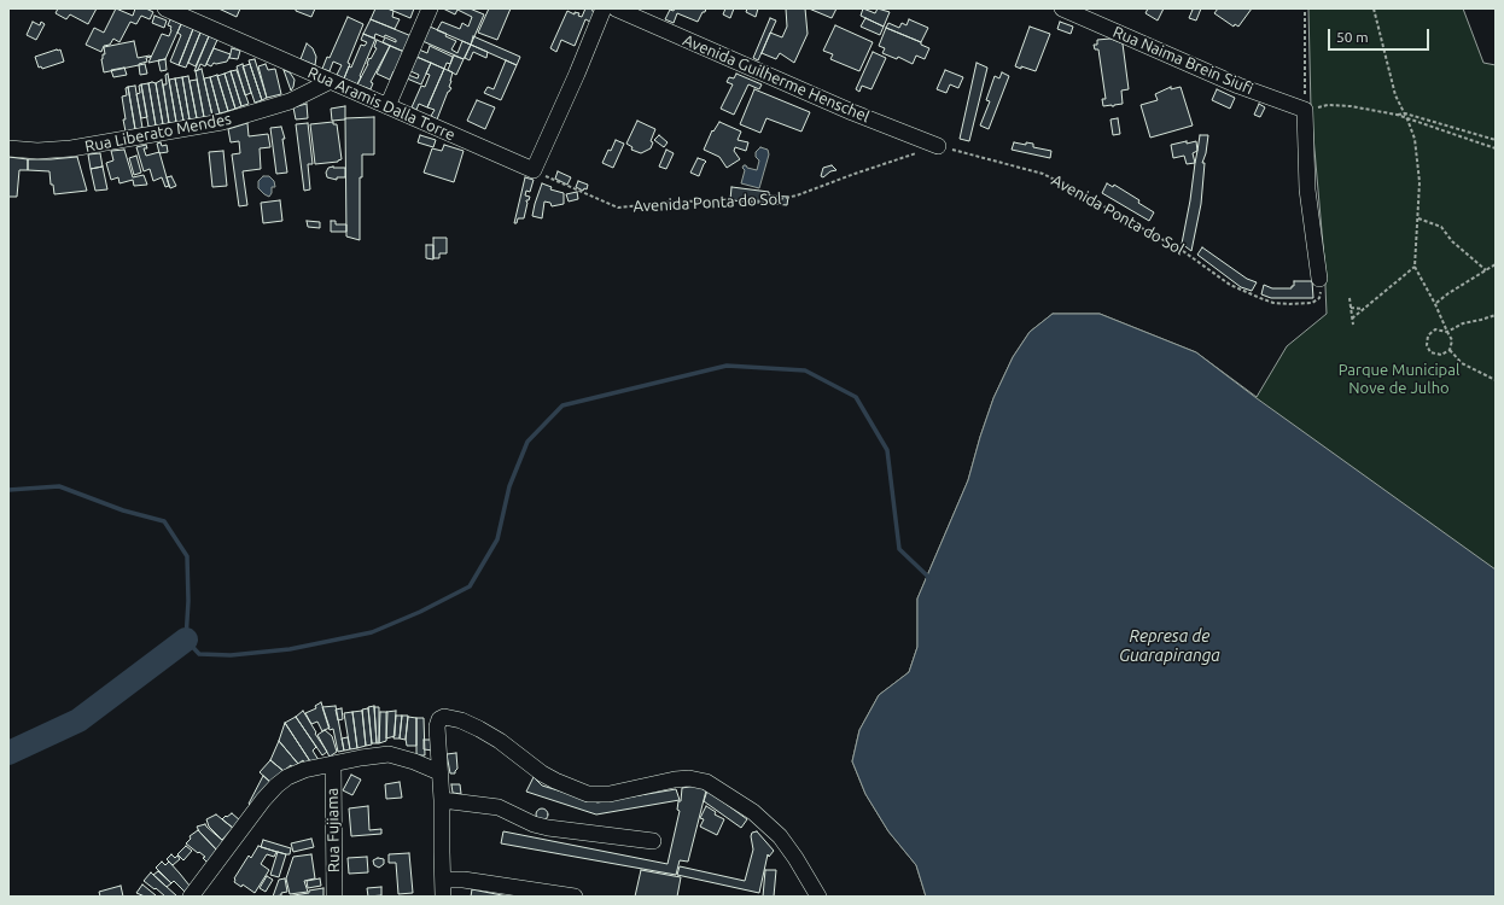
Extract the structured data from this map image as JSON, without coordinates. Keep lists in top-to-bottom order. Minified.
{"streets":{"street":["Rua Naima Brein Siufi","Avenida Guilherme Henschel","Rua Aramis Dalla Torre","Rua Liberato Mendes","Rua Fujiama"],"path":["Avenida Ponta do Sol"]},"crossings":[["Avenida Guilherme Henschel","Avenida Ponta do Sol"],["Rua Aramis Dalla Torre","Rua Liberato Mendes"],["Rua Aramis Dalla Torre","Avenida Ponta do Sol"]],"water":["Represa de Guarapiranga"],"parks":["Parque Municipal Nove de Julho"],"scale_bar":"50 m"}
